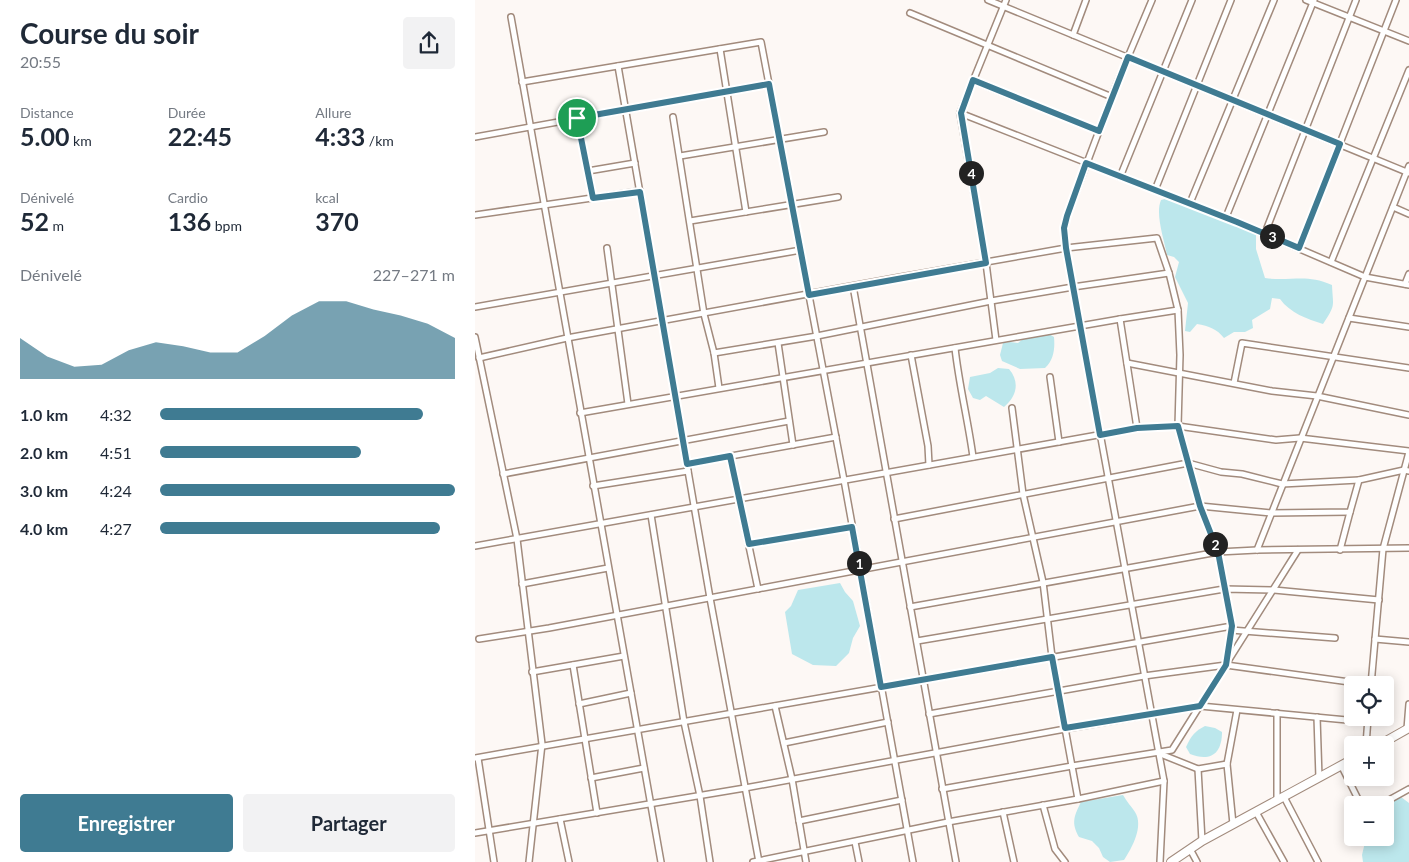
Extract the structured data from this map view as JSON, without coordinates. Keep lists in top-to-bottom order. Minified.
{"page":{"heading":["Course du soir","20:55"],"stats":[["Distance","5.00 km"],["Durée","22:45"],["Allure","4:33 /km"],["Dénivelé","52 m"],["Cardio","136 bpm"],["kcal","370"]],"pins":["4","3","2","1"],"chart":["Dénivelé","227–271 m"],"list":[{"name":"1.0 km","note":"4:32"},{"name":"2.0 km","note":"4:51"},{"name":"3.0 km","note":"4:24"},{"name":"4.0 km","note":"4:27"}],"map_buttons":["+","−"],"buttons":["Enregistrer","Partager"]}}
